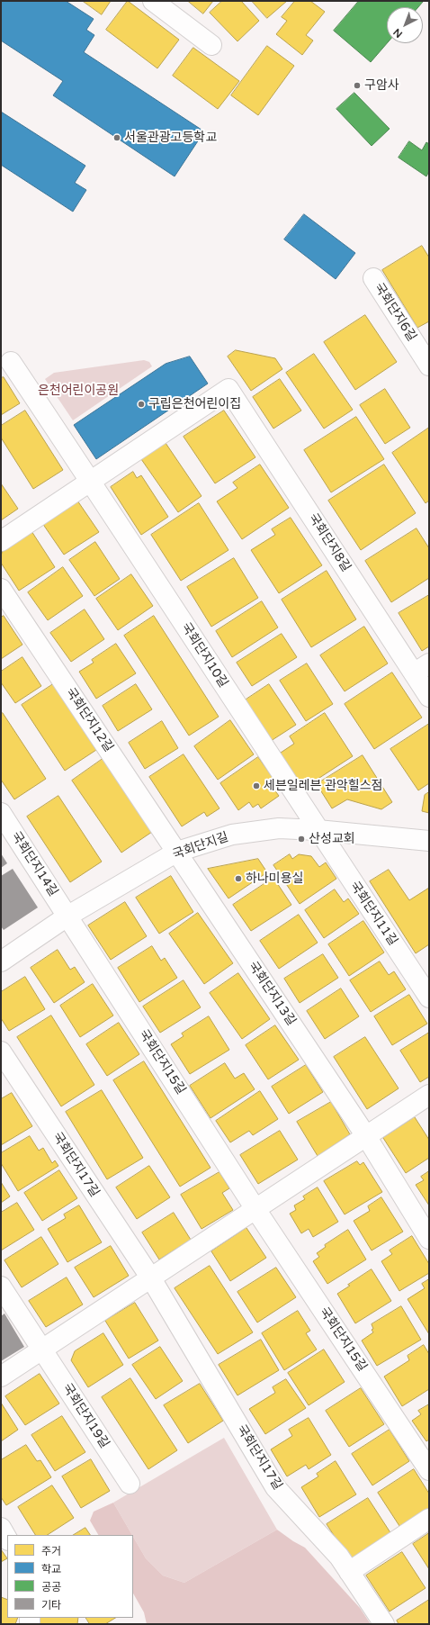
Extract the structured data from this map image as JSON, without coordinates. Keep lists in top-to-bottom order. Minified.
{"streets":{"street":["국회단지6길","국회단지8길","국회단지10길","국회단지12길","국회단지길","국회단지14길","국회단지11길","국회단지13길","국회단지15길","국회단지17길","국회단지19길"]},"crossings":[["국회단지8길","국회단지10길"],["국회단지10길","국회단지길"],["국회단지10길","국회단지11길"],["국회단지12길","국회단지길"],["국회단지12길","국회단지13길"],["국회단지길","국회단지14길"],["국회단지길","국회단지11길"],["국회단지길","국회단지13길"],["국회단지길","국회단지15길"],["국회단지14길","국회단지15길"]],"parks":["은천어린이공원"],"places":["구암사","서울관광고등학교","구립은천어린이집","세븐일레븐 관악힐스점","산성교회","하나미용실"],"legend":["주거","학교","공공","기타"],"north":"bottom left"}
